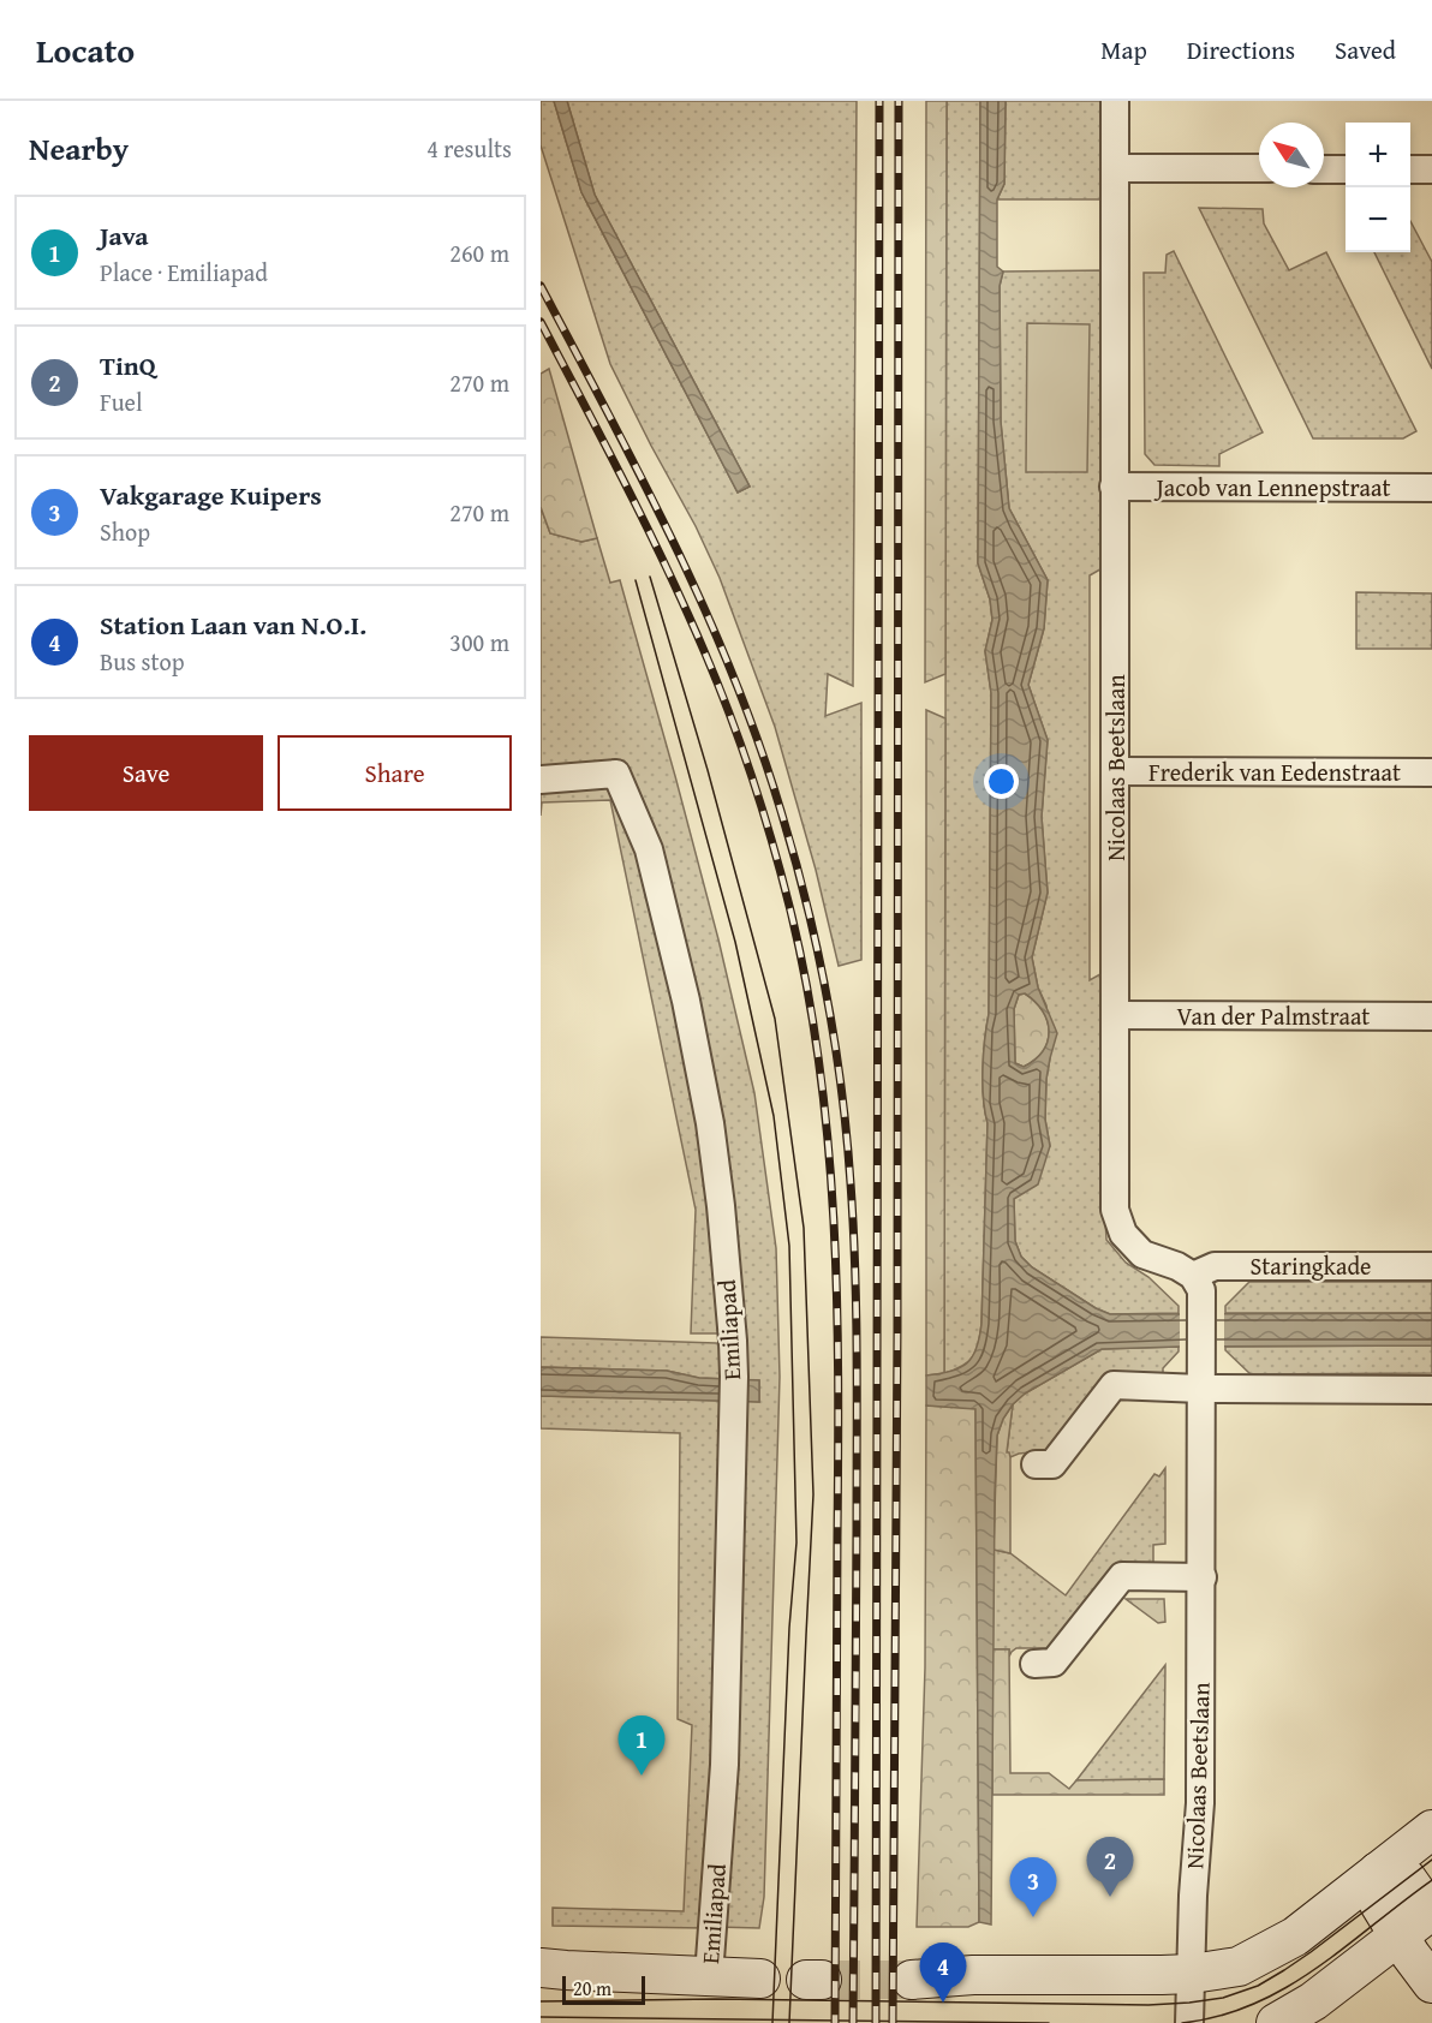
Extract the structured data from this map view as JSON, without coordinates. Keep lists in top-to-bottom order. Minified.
{"streets":{"street":["Jacob van Lennepstraat","Nicolaas Beetslaan","Frederik van Eedenstraat","Van der Palmstraat","Staringkade","Emiliapad"]},"crossings":[["Jacob van Lennepstraat","Nicolaas Beetslaan"],["Nicolaas Beetslaan","Frederik van Eedenstraat"],["Nicolaas Beetslaan","Van der Palmstraat"],["Nicolaas Beetslaan","Staringkade"]],"scale_bar":"20 m","north":"top left","page":{"header":"Locato","nav":["Map","Directions","Saved"],"heading":["Nearby","4 results"],"map_buttons":["+","−"],"list":[{"mark":"1","name":"Java","note":"Place · Emiliapad","value":"260 m"},{"mark":"2","name":"TinQ","note":"Fuel","value":"270 m"},{"mark":"3","name":"Vakgarage Kuipers","note":"Shop","value":"270 m"},{"mark":"4","name":"Station Laan van N.O.I.","note":"Bus stop","value":"300 m"}],"buttons":["Save","Share"],"pins":["1","2","3","4"],"scale":"20 m"}}
